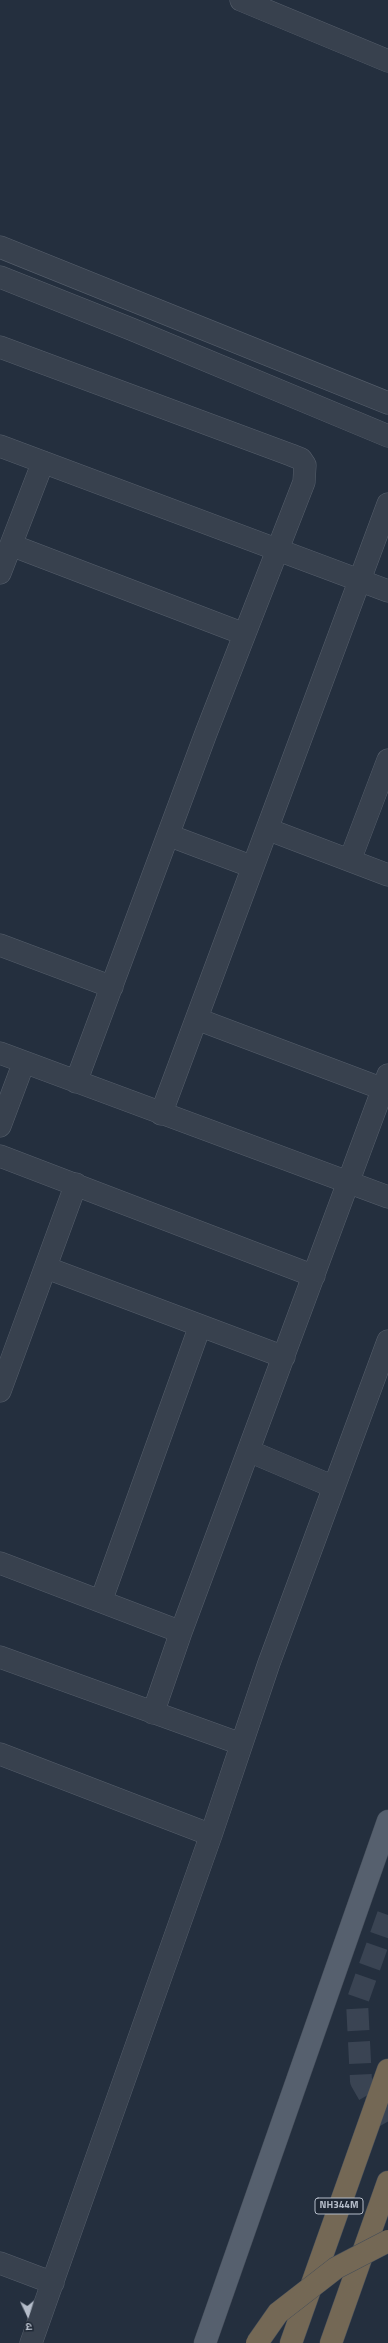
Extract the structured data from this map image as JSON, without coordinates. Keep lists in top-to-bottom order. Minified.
{"streets":{"highway":["NH344M"]},"north":"bottom"}
